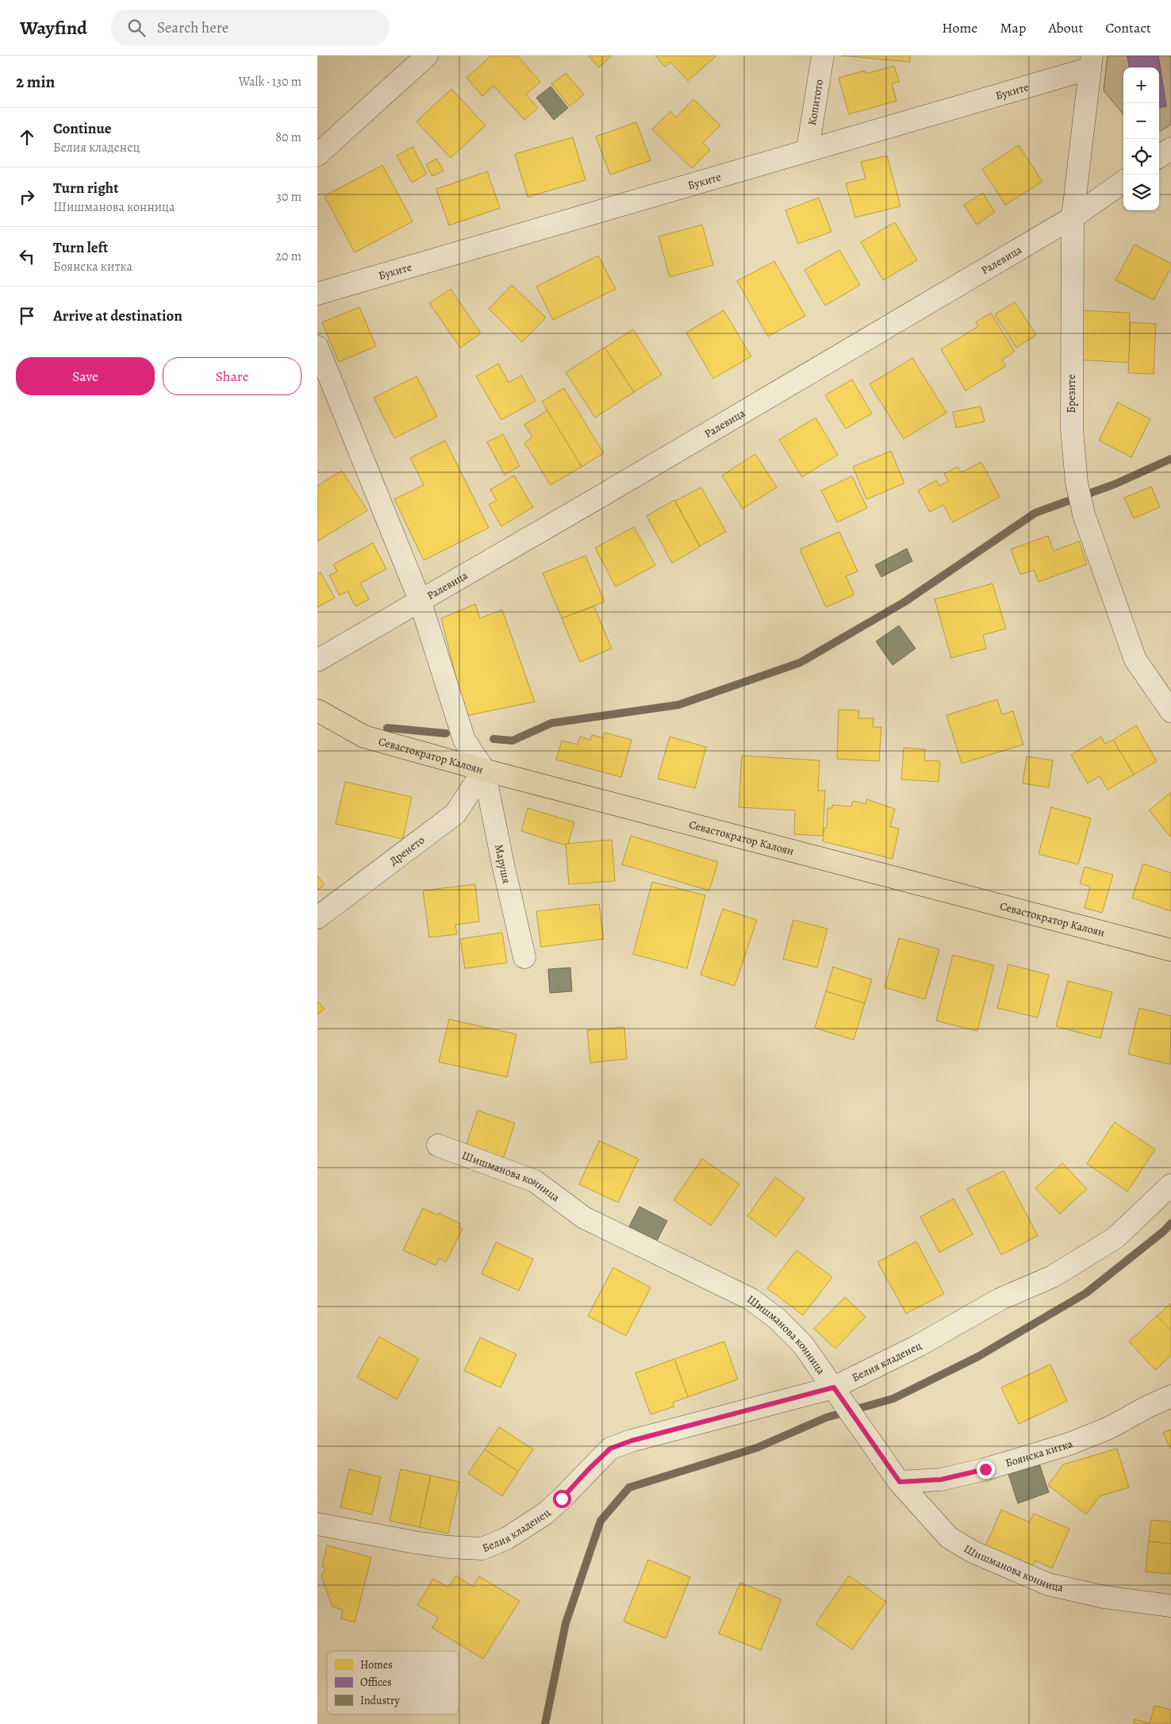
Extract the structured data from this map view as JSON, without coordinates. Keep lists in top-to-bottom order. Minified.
{"streets":{"main road":["Севастократор Калоян"],"street":["Буките","Копитото","Ралевица","Брезите","Дренето","Марушя","Шишманова конница","Белия кладенец","Боянска китка"]},"crossings":[["Буките","Копитото"],["Буките","Брезите"],["Ралевица","Брезите"],["Севастократор Калоян","Дренето"],["Севастократор Калоян","Марушя"],["Дренето","Марушя"],["Шишманова конница","Белия кладенец"],["Шишманова конница","Боянска китка"]],"legend":["Homes","Offices","Industry"],"page":{"header":"Wayfind","search":"Search here","nav":["Home","Map","About","Contact"],"heading":["2 min","Walk · 130 m"],"map_buttons":["+","−"],"list":[["Continue","Белия кладенец","80 m"],["Turn right","Шишманова конница","30 m"],["Turn left","Боянска китка","20 m"],"Arrive at destination"],"buttons":["Save","Share"]}}
